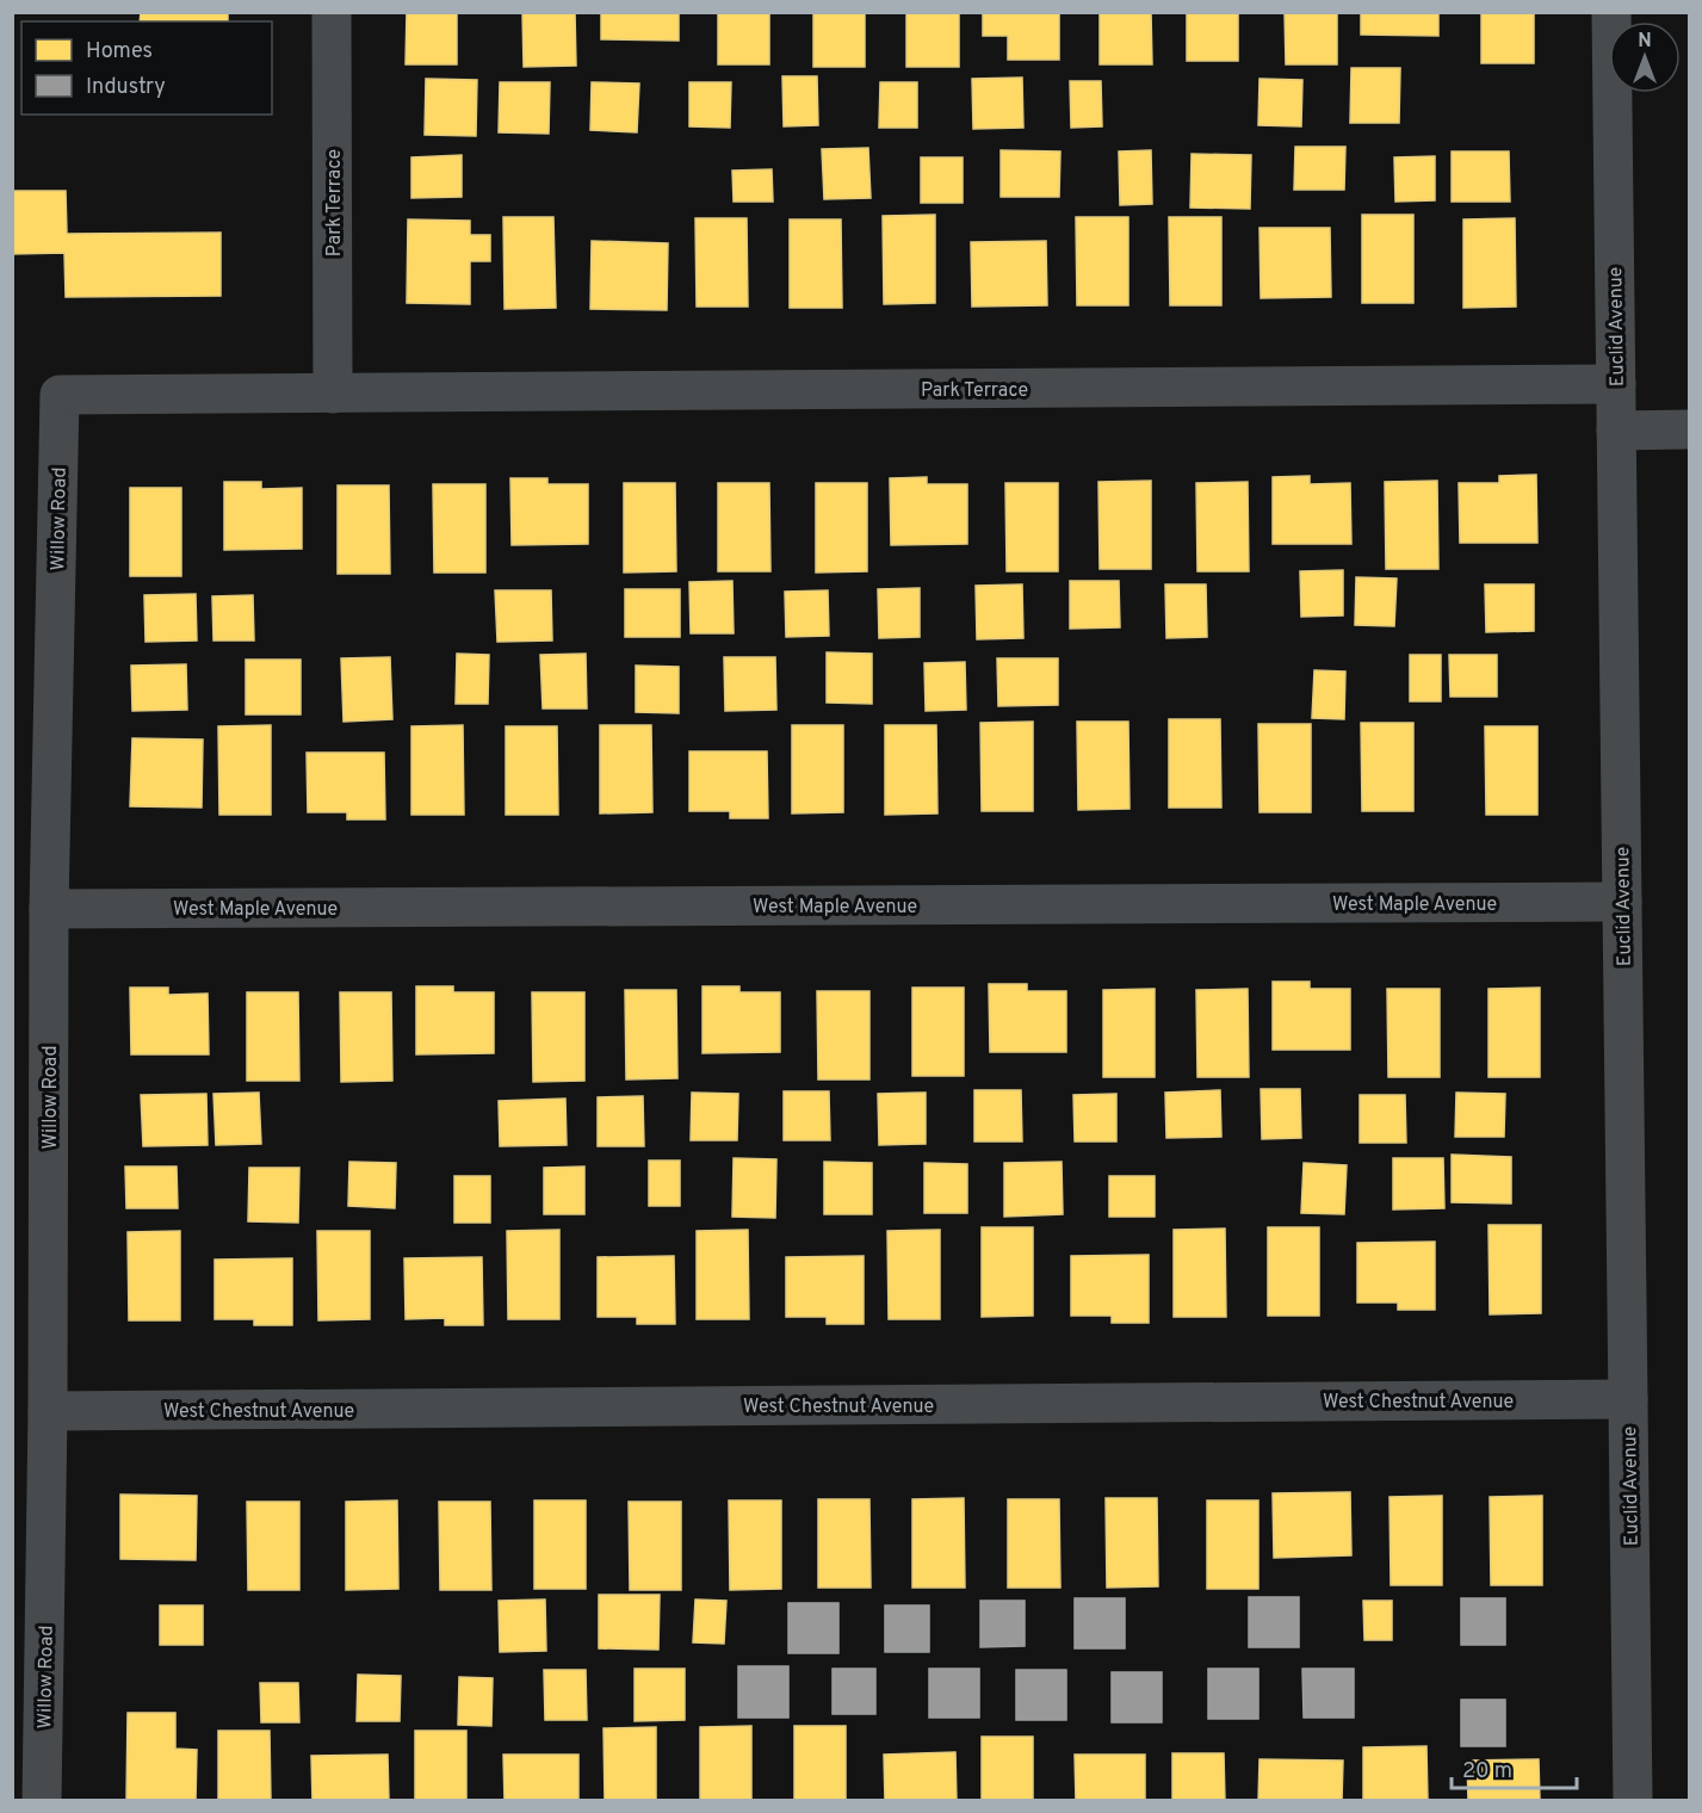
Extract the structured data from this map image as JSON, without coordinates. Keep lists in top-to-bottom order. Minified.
{"streets":{"street":["Park Terrace","Euclid Avenue","Willow Road","West Maple Avenue","West Chestnut Avenue"]},"crossings":[["Park Terrace","Euclid Avenue"],["Park Terrace","Willow Road"],["Euclid Avenue","West Maple Avenue"],["Euclid Avenue","West Chestnut Avenue"],["Willow Road","West Maple Avenue"],["Willow Road","West Chestnut Avenue"]],"legend":["Homes","Industry"],"scale_bar":"20 m","north":"top"}
